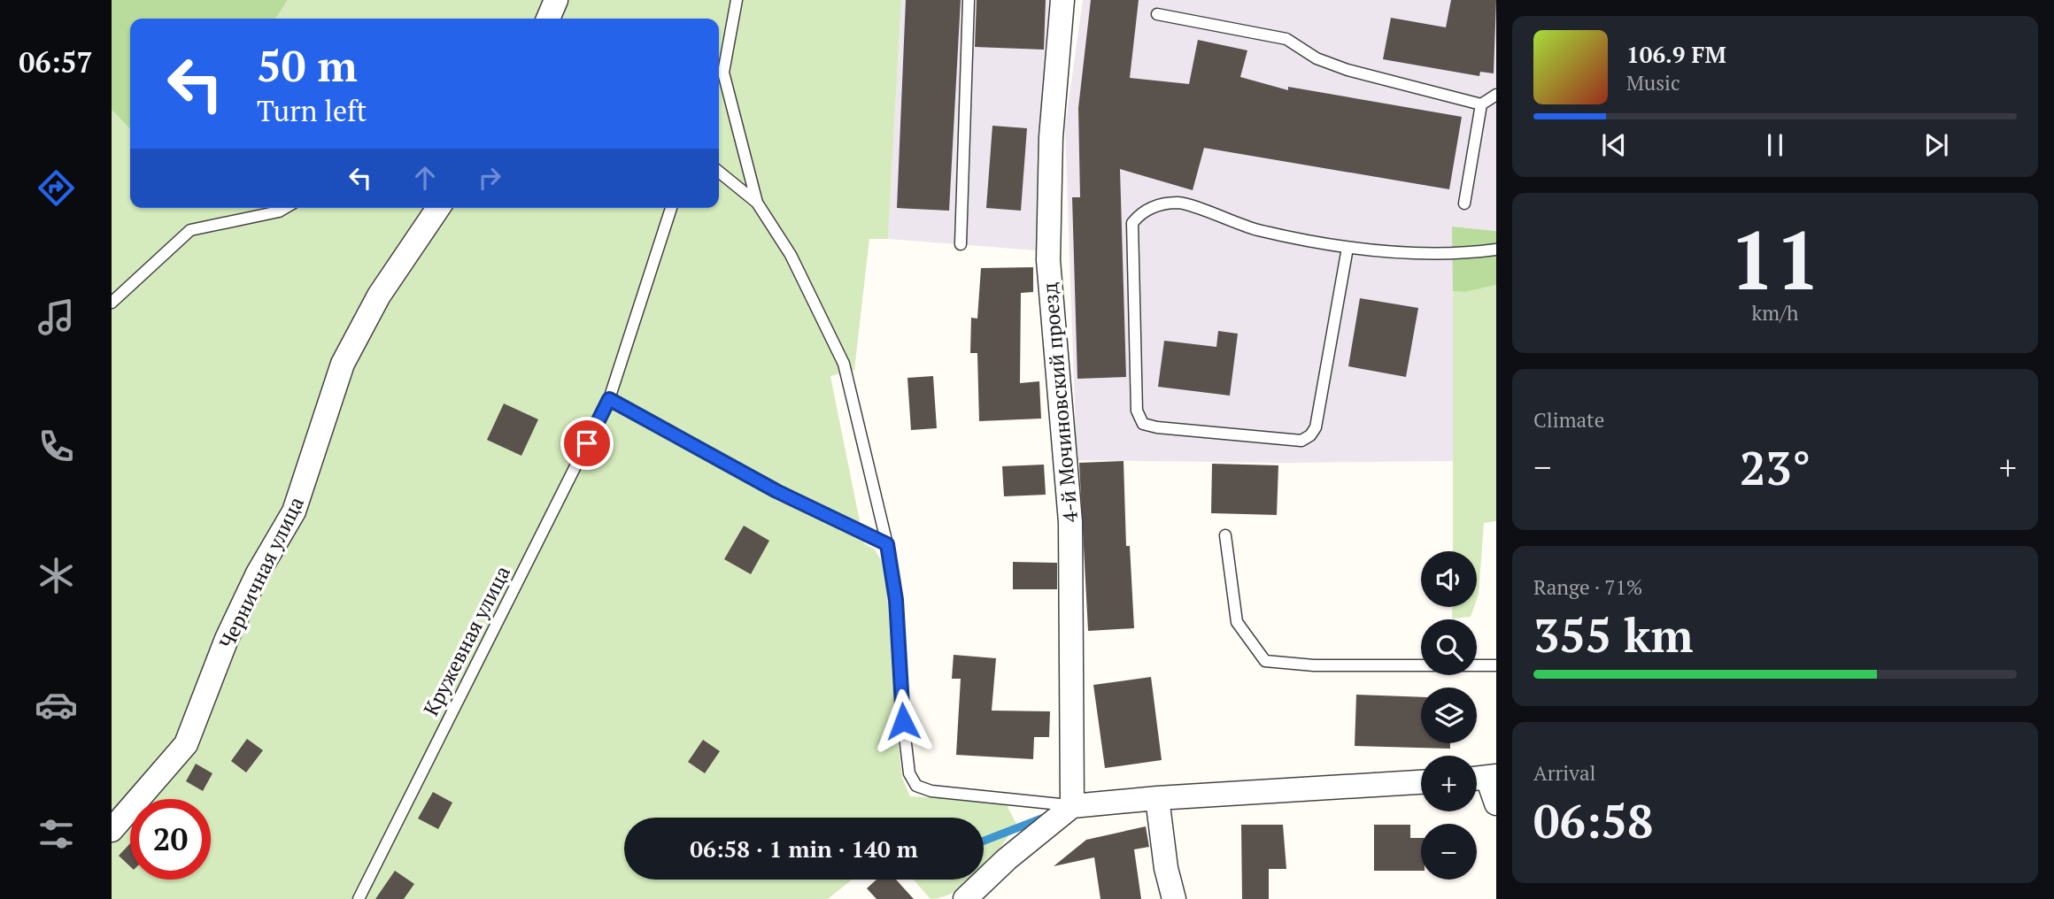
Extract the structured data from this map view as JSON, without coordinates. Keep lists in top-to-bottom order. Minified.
{"streets":{"street":["4-й Мочиновский проезд","Черничная улица"],"lane":["Кружевная улица"]},"page":{"tabs":"06:57","turn":["50 m","Turn left"],"song":["106.9 FM","Music"],"tile":[["11","km/h"],"Climate",["Range · 71%","355 km"],["Arrival","06:58"]],"heat":["−","23°","+"],"map_buttons":["+","−"],"limit":"20","trip":"06:58 · 1 min · 140 m"}}
